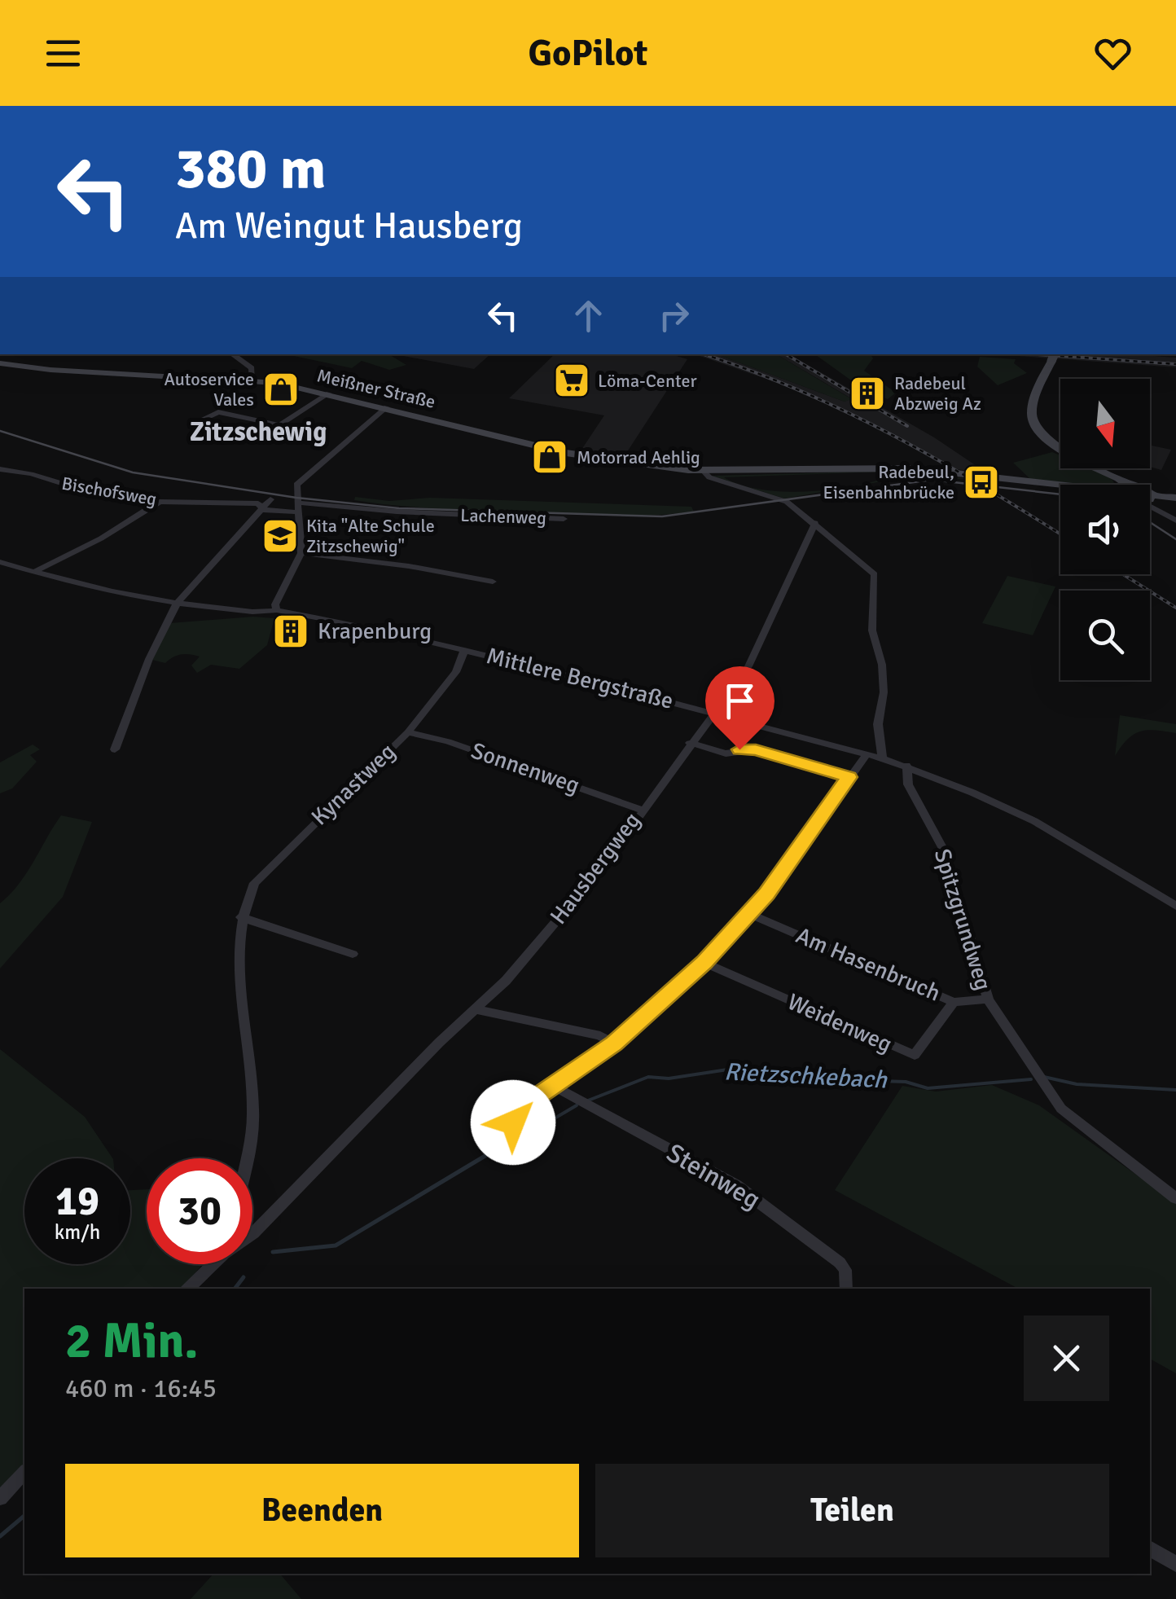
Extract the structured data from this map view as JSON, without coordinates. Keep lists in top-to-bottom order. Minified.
{"streets":{"main road":["Meißner Straße"],"street":["Bischofsweg","Lachenweg","Mittlere Bergstraße","Sonnenweg","Kynastweg","Hausbergweg","Spitzgrundweg","Am Hasenbruch","Weidenweg","Steinweg"]},"crossings":[["Mittlere Bergstraße","Kynastweg"],["Mittlere Bergstraße","Hausbergweg"],["Mittlere Bergstraße","Spitzgrundweg"],["Sonnenweg","Kynastweg"],["Sonnenweg","Hausbergweg"],["Spitzgrundweg","Am Hasenbruch"],["Am Hasenbruch","Weidenweg"]],"districts":["Zitzschewig"],"water":["Rietzschkebach"],"places":{"supermarket":["Löma-Center"],"shop":["Autoservice Vales","Motorrad Aehlig"],"building":["Radebeul Abzweig Az","Krapenburg"],"bus stop":["Radebeul, Eisenbahnbrücke"],"school or university":["Kita \"Alte Schule Zitzschewig\""]},"north":"bottom","page":{"header":"GoPilot","turn":["380 m","Am Weingut Hausberg"],"speed":"19 km/h","limit":"30","heading":["2 Min.","460 m · 16:45"],"buttons":["Beenden","Teilen"]}}
